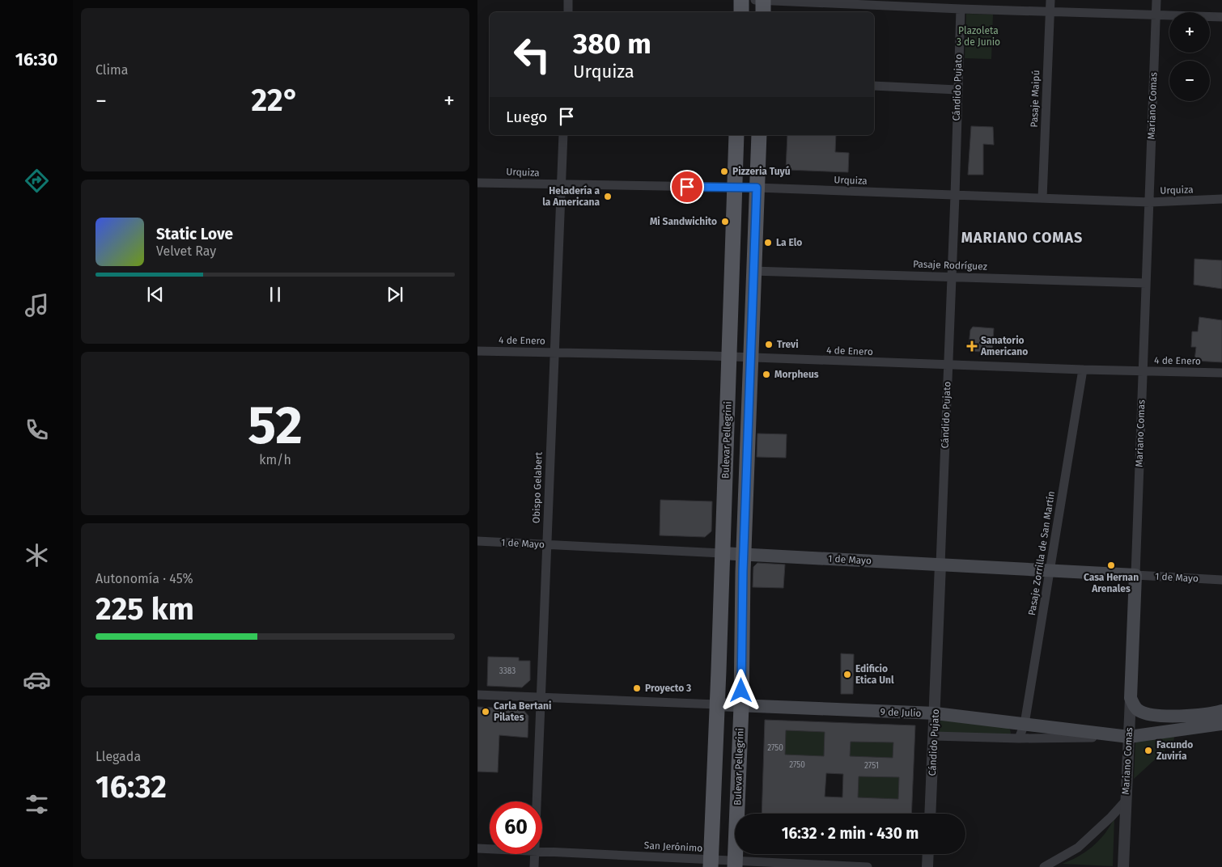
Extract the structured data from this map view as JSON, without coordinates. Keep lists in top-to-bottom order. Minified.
{"streets":{"main road":["Mariano Comas","Bulevar Pellegrini","1 de Mayo","9 de Julio"],"street":["Cándido Pujato","Pasaje Maipú","Urquiza","Pasaje Rodríguez","4 de Enero","Obispo Gelabert","Pasaje Zorrilla de San Martín","San Jerónimo"]},"crossings":[["Cándido Pujato","Urquiza"],["Cándido Pujato","Pasaje Rodríguez"],["Cándido Pujato","4 de Enero"],["Cándido Pujato","1 de Mayo"],["Cándido Pujato","9 de Julio"],["Pasaje Maipú","Urquiza"],["Mariano Comas","Urquiza"],["Mariano Comas","Pasaje Rodríguez"],["Mariano Comas","4 de Enero"],["Mariano Comas","1 de Mayo"],["Mariano Comas","9 de Julio"],["Urquiza","Bulevar Pellegrini"],["Urquiza","Obispo Gelabert"],["Pasaje Rodríguez","Bulevar Pellegrini"],["4 de Enero","Bulevar Pellegrini"],["4 de Enero","Obispo Gelabert"],["4 de Enero","Pasaje Zorrilla de San Martín"],["Bulevar Pellegrini","1 de Mayo"],["Bulevar Pellegrini","9 de Julio"],["Bulevar Pellegrini","San Jerónimo"],["Obispo Gelabert","1 de Mayo"],["Obispo Gelabert","9 de Julio"],["1 de Mayo","Pasaje Zorrilla de San Martín"],["Pasaje Zorrilla de San Martín","9 de Julio"]],"districts":["MARIANO COMAS"],"parks":["Plazoleta 3 de Junio"],"places":{"other":["Pizzeria Tuyú","Heladería a la Americana","Mi Sandwichito","La Elo","Trevi","Morpheus","Casa Hernan Arenales","Edificio Etica Unl","Proyecto 3","Carla Bertani Pilates","Facundo Zuviría"],"health":["Sanatorio Americano"]},"house_numbers":["3383","2750","2750","2751"],"page":{"tabs":"16:30","tile":["Clima",["52","km/h"],["Autonomía · 45%","225 km"],["Llegada","16:32"]],"map_buttons":["+","−"],"turn":["380 m","Urquiza"],"heat":["−","22°","+"],"then":"Luego","song":["Static Love","Velvet Ray"],"limit":"60","trip":"16:32 · 2 min · 430 m"}}
